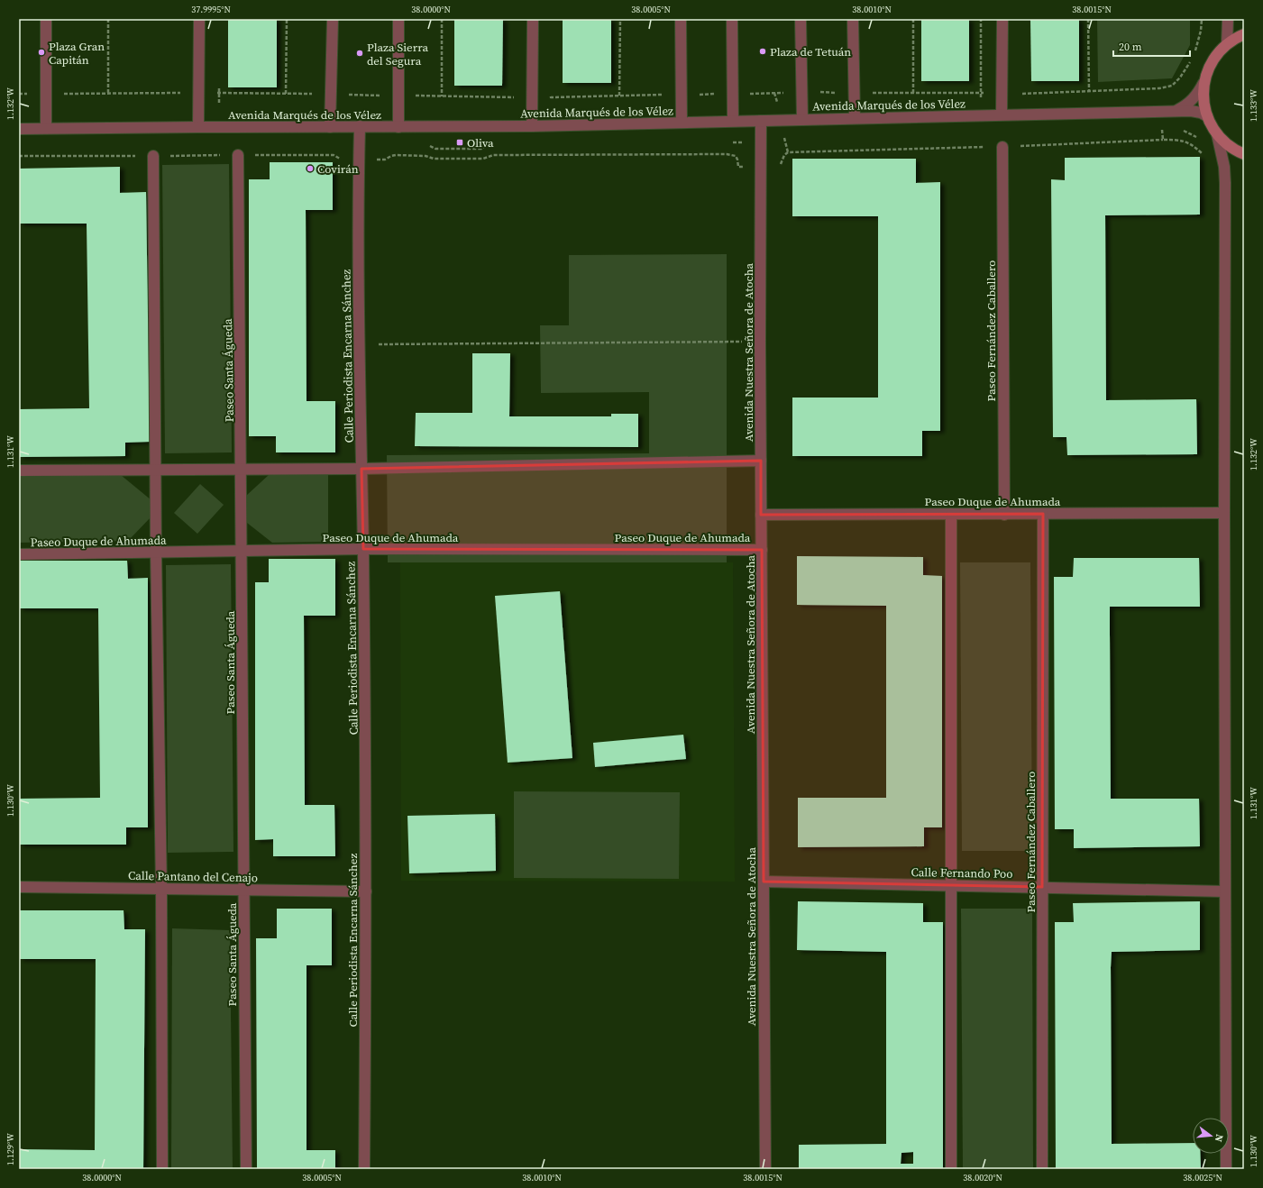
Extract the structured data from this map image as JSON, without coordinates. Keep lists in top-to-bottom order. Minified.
{"streets":{"street":["Avenida Marqués de los Vélez","Paseo Fernández Caballero","Avenida Nuestra Señora de Atocha","Calle Periodista Encarna Sánchez","Paseo Santa Águeda","Paseo Duque de Ahumada","Calle Fernando Poo","Calle Pantano del Cenajo"]},"crossings":[["Avenida Marqués de los Vélez","Avenida Nuestra Señora de Atocha"],["Avenida Marqués de los Vélez","Calle Periodista Encarna Sánchez"],["Paseo Fernández Caballero","Paseo Duque de Ahumada"],["Paseo Fernández Caballero","Calle Fernando Poo"],["Avenida Nuestra Señora de Atocha","Paseo Duque de Ahumada"],["Avenida Nuestra Señora de Atocha","Calle Fernando Poo"],["Calle Periodista Encarna Sánchez","Paseo Duque de Ahumada"],["Calle Periodista Encarna Sánchez","Calle Pantano del Cenajo"],["Paseo Santa Águeda","Paseo Duque de Ahumada"],["Paseo Santa Águeda","Calle Pantano del Cenajo"]],"places":{"other":["Plaza de Tetuán","Plaza Gran Capitán","Plaza Sierra del Segura","Covirán"],"transit":["Oliva"]},"scale_bar":"20 m","north":"right","coordinates":["37.9995°N","38.0000°N","38.0005°N","38.0010°N","38.0015°N","1.132°W","1.133°W","1.131°W","1.130°W","1.129°W","38.0020°N","38.0025°N"]}
